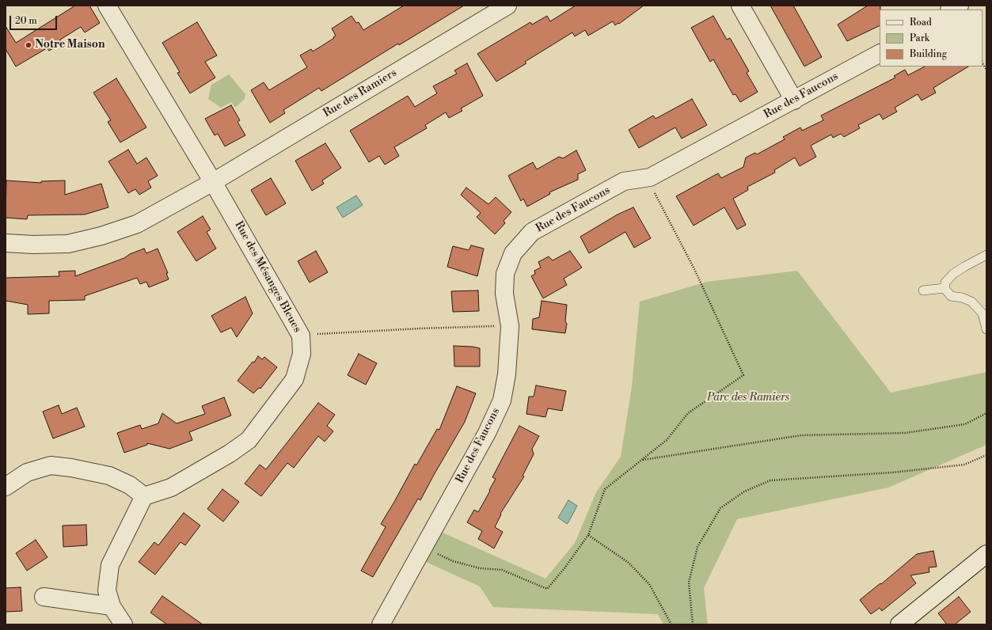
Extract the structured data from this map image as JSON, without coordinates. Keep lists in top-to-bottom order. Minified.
{"streets":{"street":["Rue des Ramiers","Rue des Faucons","Rue des Mésanges Bleues"]},"crossings":[["Rue des Ramiers","Rue des Mésanges Bleues"]],"parks":["Parc des Ramiers"],"places":["Notre Maison"],"legend":["Road","Park","Building"],"scale_bar":"20 m"}
